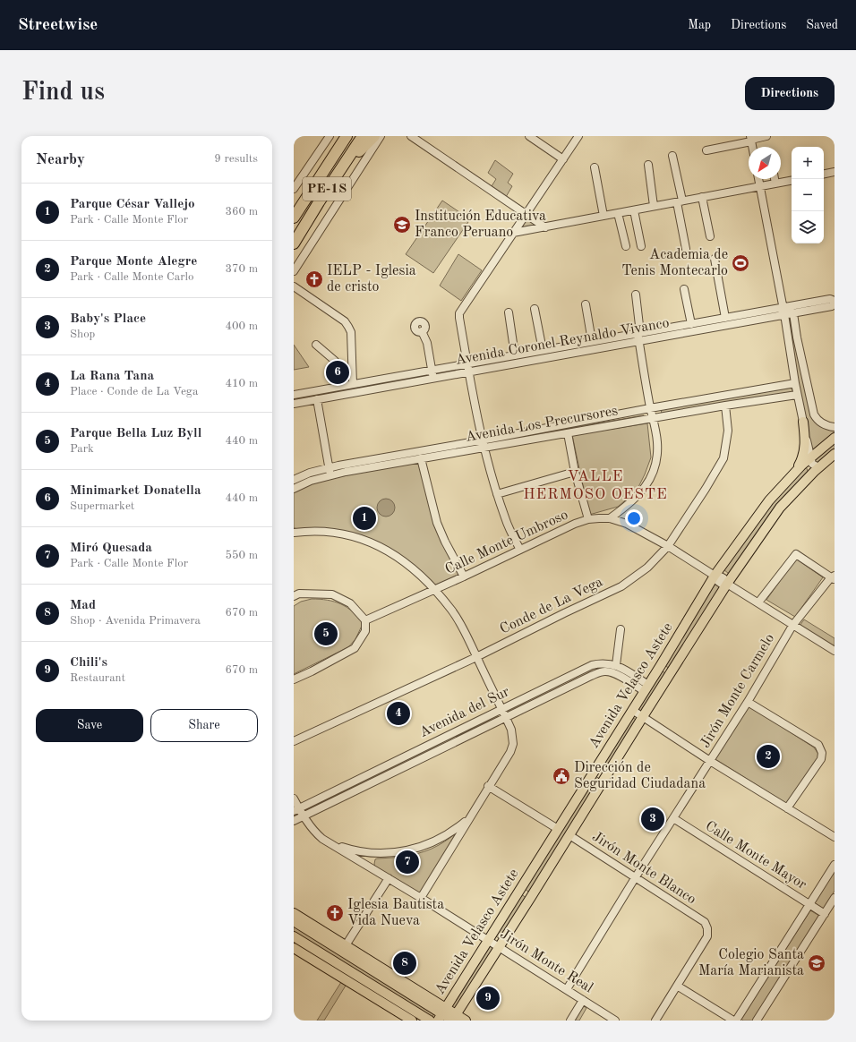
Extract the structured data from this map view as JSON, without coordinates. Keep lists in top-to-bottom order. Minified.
{"streets":{"highway":["PE-1S"],"main road":["Avenida Velasco Astete"],"street":["Avenida Coronel Reynaldo Vivanco","Avenida Los Precursores","Calle Monte Umbroso","Conde de La Vega","Jirón Monte Carmelo","Avenida del Sur","Calle Monte Mayor","Jirón Monte Blanco","Jirón Monte Real"]},"crossings":[["Avenida Los Precursores","Conde de La Vega"],["Calle Monte Umbroso","Conde de La Vega"],["Calle Monte Umbroso","Avenida Velasco Astete"],["Calle Monte Umbroso","Jirón Monte Carmelo"],["Avenida Velasco Astete","Avenida del Sur"],["Avenida Velasco Astete","Jirón Monte Blanco"],["Avenida Velasco Astete","Jirón Monte Real"],["Jirón Monte Carmelo","Calle Monte Mayor"],["Jirón Monte Carmelo","Jirón Monte Blanco"],["Jirón Monte Carmelo","Jirón Monte Real"],["Avenida del Sur","Jirón Monte Real"]],"districts":["VALLE HERMOSO OESTE"],"places":{"school or university":["Institución Educativa Franco Peruano","Colegio Santa María Marianista"],"sports":["Academia de Tenis Montecarlo"],"church":["IELP - Iglesia de cristo","Iglesia Bautista Vida Nueva"],"public building":["Dirección de Seguridad Ciudadana"]},"north":"bottom left","page":{"header":"Streetwise","nav":["Map","Directions","Saved"],"buttons":["Directions",["Save","Share"]],"title":"Find us","heading":["Nearby","9 results"],"map_buttons":["+","−"],"list":[{"mark":"1","name":"Parque César Vallejo","note":"Park · Calle Monte Flor","value":"360 m"},{"mark":"2","name":"Parque Monte Alegre","note":"Park · Calle Monte Carlo","value":"370 m"},{"mark":"3","name":"Baby's Place","note":"Shop","value":"400 m"},{"mark":"4","name":"La Rana Tana","note":"Place · Conde de La Vega","value":"410 m"},{"mark":"5","name":"Parque Bella Luz Byll","note":"Park","value":"440 m"},{"mark":"6","name":"Minimarket Donatella","note":"Supermarket","value":"440 m"},{"mark":"7","name":"Miró Quesada","note":"Park · Calle Monte Flor","value":"550 m"},{"mark":"8","name":"Mad","note":"Shop · Avenida Primavera","value":"670 m"},{"mark":"9","name":"Chili's","note":"Restaurant","value":"670 m"}],"pins":["6","1","5","4","2","3","7","8","9"]}}
